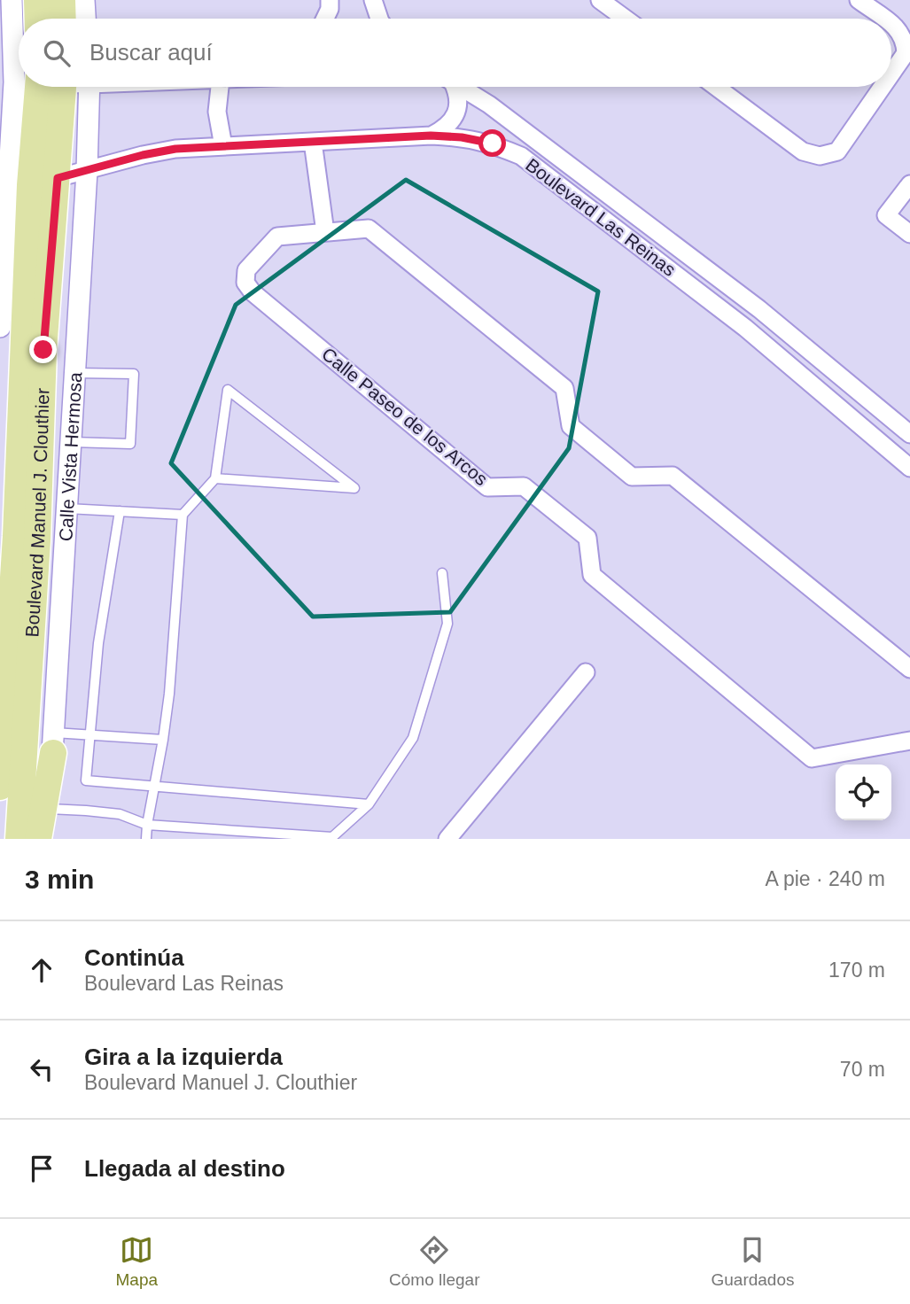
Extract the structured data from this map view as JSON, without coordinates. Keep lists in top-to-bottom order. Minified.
{"streets":{"main road":["Boulevard Manuel J. Clouthier"],"street":["Boulevard Las Reinas","Calle Paseo de los Arcos","Calle Vista Hermosa"]},"crossings":[["Boulevard Las Reinas","Calle Vista Hermosa"],["Boulevard Las Reinas","Boulevard Manuel J. Clouthier"]],"page":{"search":"Buscar aquí","heading":["3 min","A pie · 240 m"],"list":[["Continúa","Boulevard Las Reinas","170 m"],["Gira a la izquierda","Boulevard Manuel J. Clouthier","70 m"],"Llegada al destino"],"nav":["Mapa","Cómo llegar","Guardados"]}}
